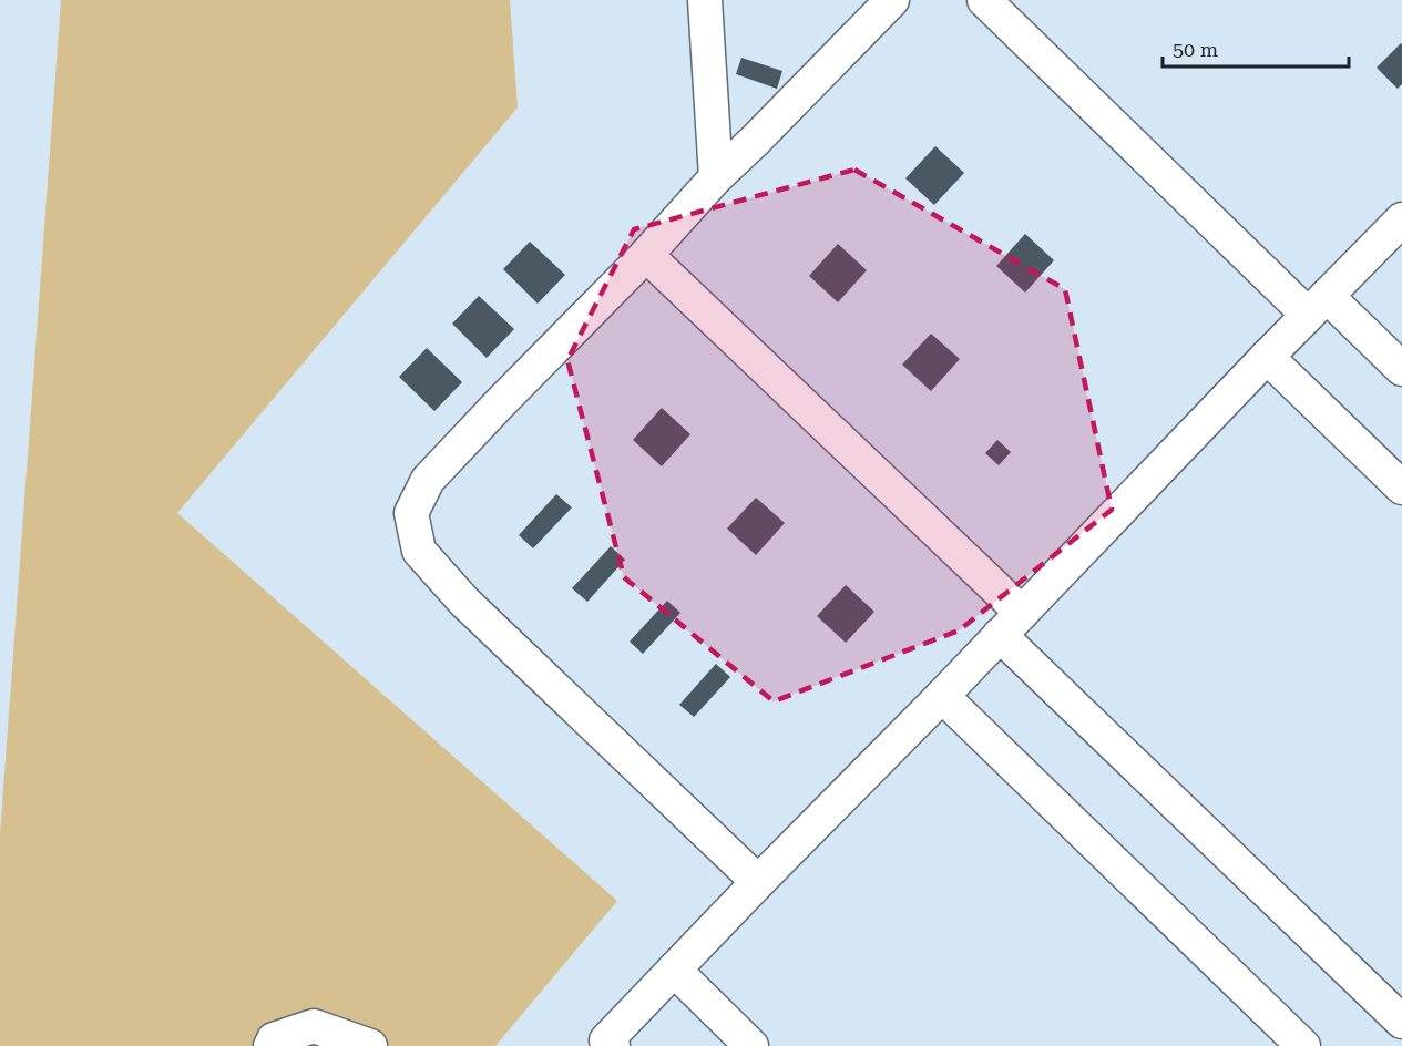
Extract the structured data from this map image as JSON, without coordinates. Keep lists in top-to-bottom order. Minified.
{"scale_bar":"50 m"}
